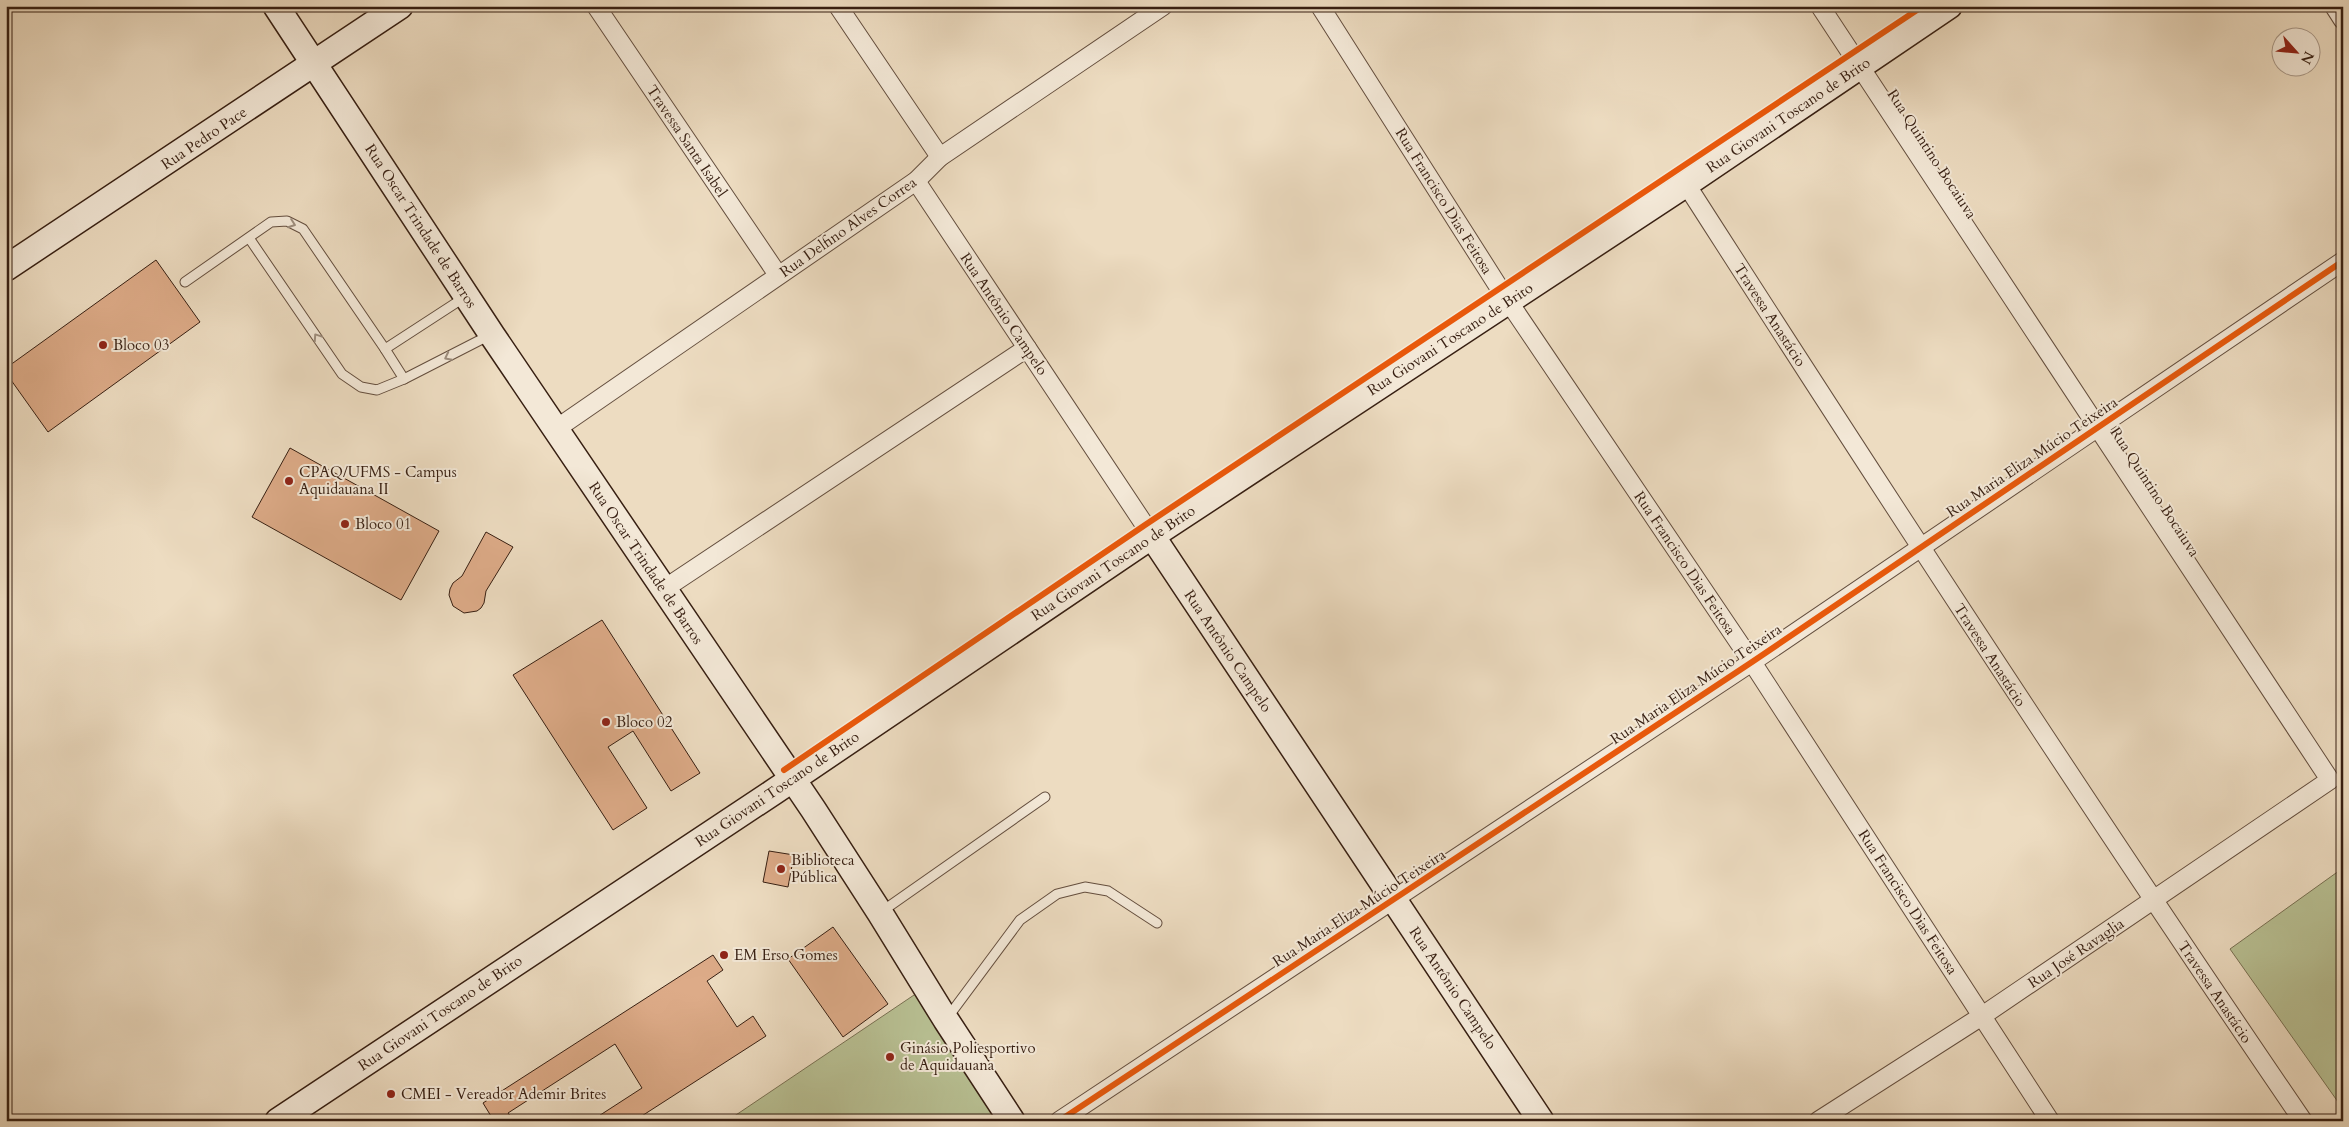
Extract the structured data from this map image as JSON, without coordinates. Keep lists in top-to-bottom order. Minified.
{"streets":{"main road":["Rua Giovani Toscano de Brito","Rua Pedro Pace","Rua Oscar Trindade de Barros","Rua Antônio Campelo"],"street":["Travessa Santa Isabel","Rua Quintino Bocaiuva","Rua Francisco Dias Feitosa","Rua Delfino Alves Correa","Travessa Anastácio","Rua Maria Eliza Múcio Teixeira","Rua José Ravaglia"]},"crossings":[["Rua Giovani Toscano de Brito","Rua Quintino Bocaiuva"],["Rua Giovani Toscano de Brito","Rua Francisco Dias Feitosa"],["Rua Giovani Toscano de Brito","Rua Oscar Trindade de Barros"],["Rua Giovani Toscano de Brito","Rua Antônio Campelo"],["Rua Giovani Toscano de Brito","Travessa Anastácio"],["Rua Pedro Pace","Rua Oscar Trindade de Barros"],["Travessa Santa Isabel","Rua Delfino Alves Correa"],["Rua Quintino Bocaiuva","Rua Maria Eliza Múcio Teixeira"],["Rua Quintino Bocaiuva","Rua José Ravaglia"],["Rua Francisco Dias Feitosa","Rua Maria Eliza Múcio Teixeira"],["Rua Francisco Dias Feitosa","Rua José Ravaglia"],["Rua Oscar Trindade de Barros","Rua Delfino Alves Correa"],["Rua Delfino Alves Correa","Rua Antônio Campelo"],["Rua Antônio Campelo","Rua Maria Eliza Múcio Teixeira"],["Travessa Anastácio","Rua Maria Eliza Múcio Teixeira"],["Travessa Anastácio","Rua José Ravaglia"]],"places":["Bloco 03","CPAQ/UFMS - Campus Aquidauana II","Bloco 01","Bloco 02","Biblioteca Pública","EM Erso Gomes","Ginásio Poliesportivo de Aquidauana","CMEI - Vereador Ademir Brites"],"north":"bottom right"}
